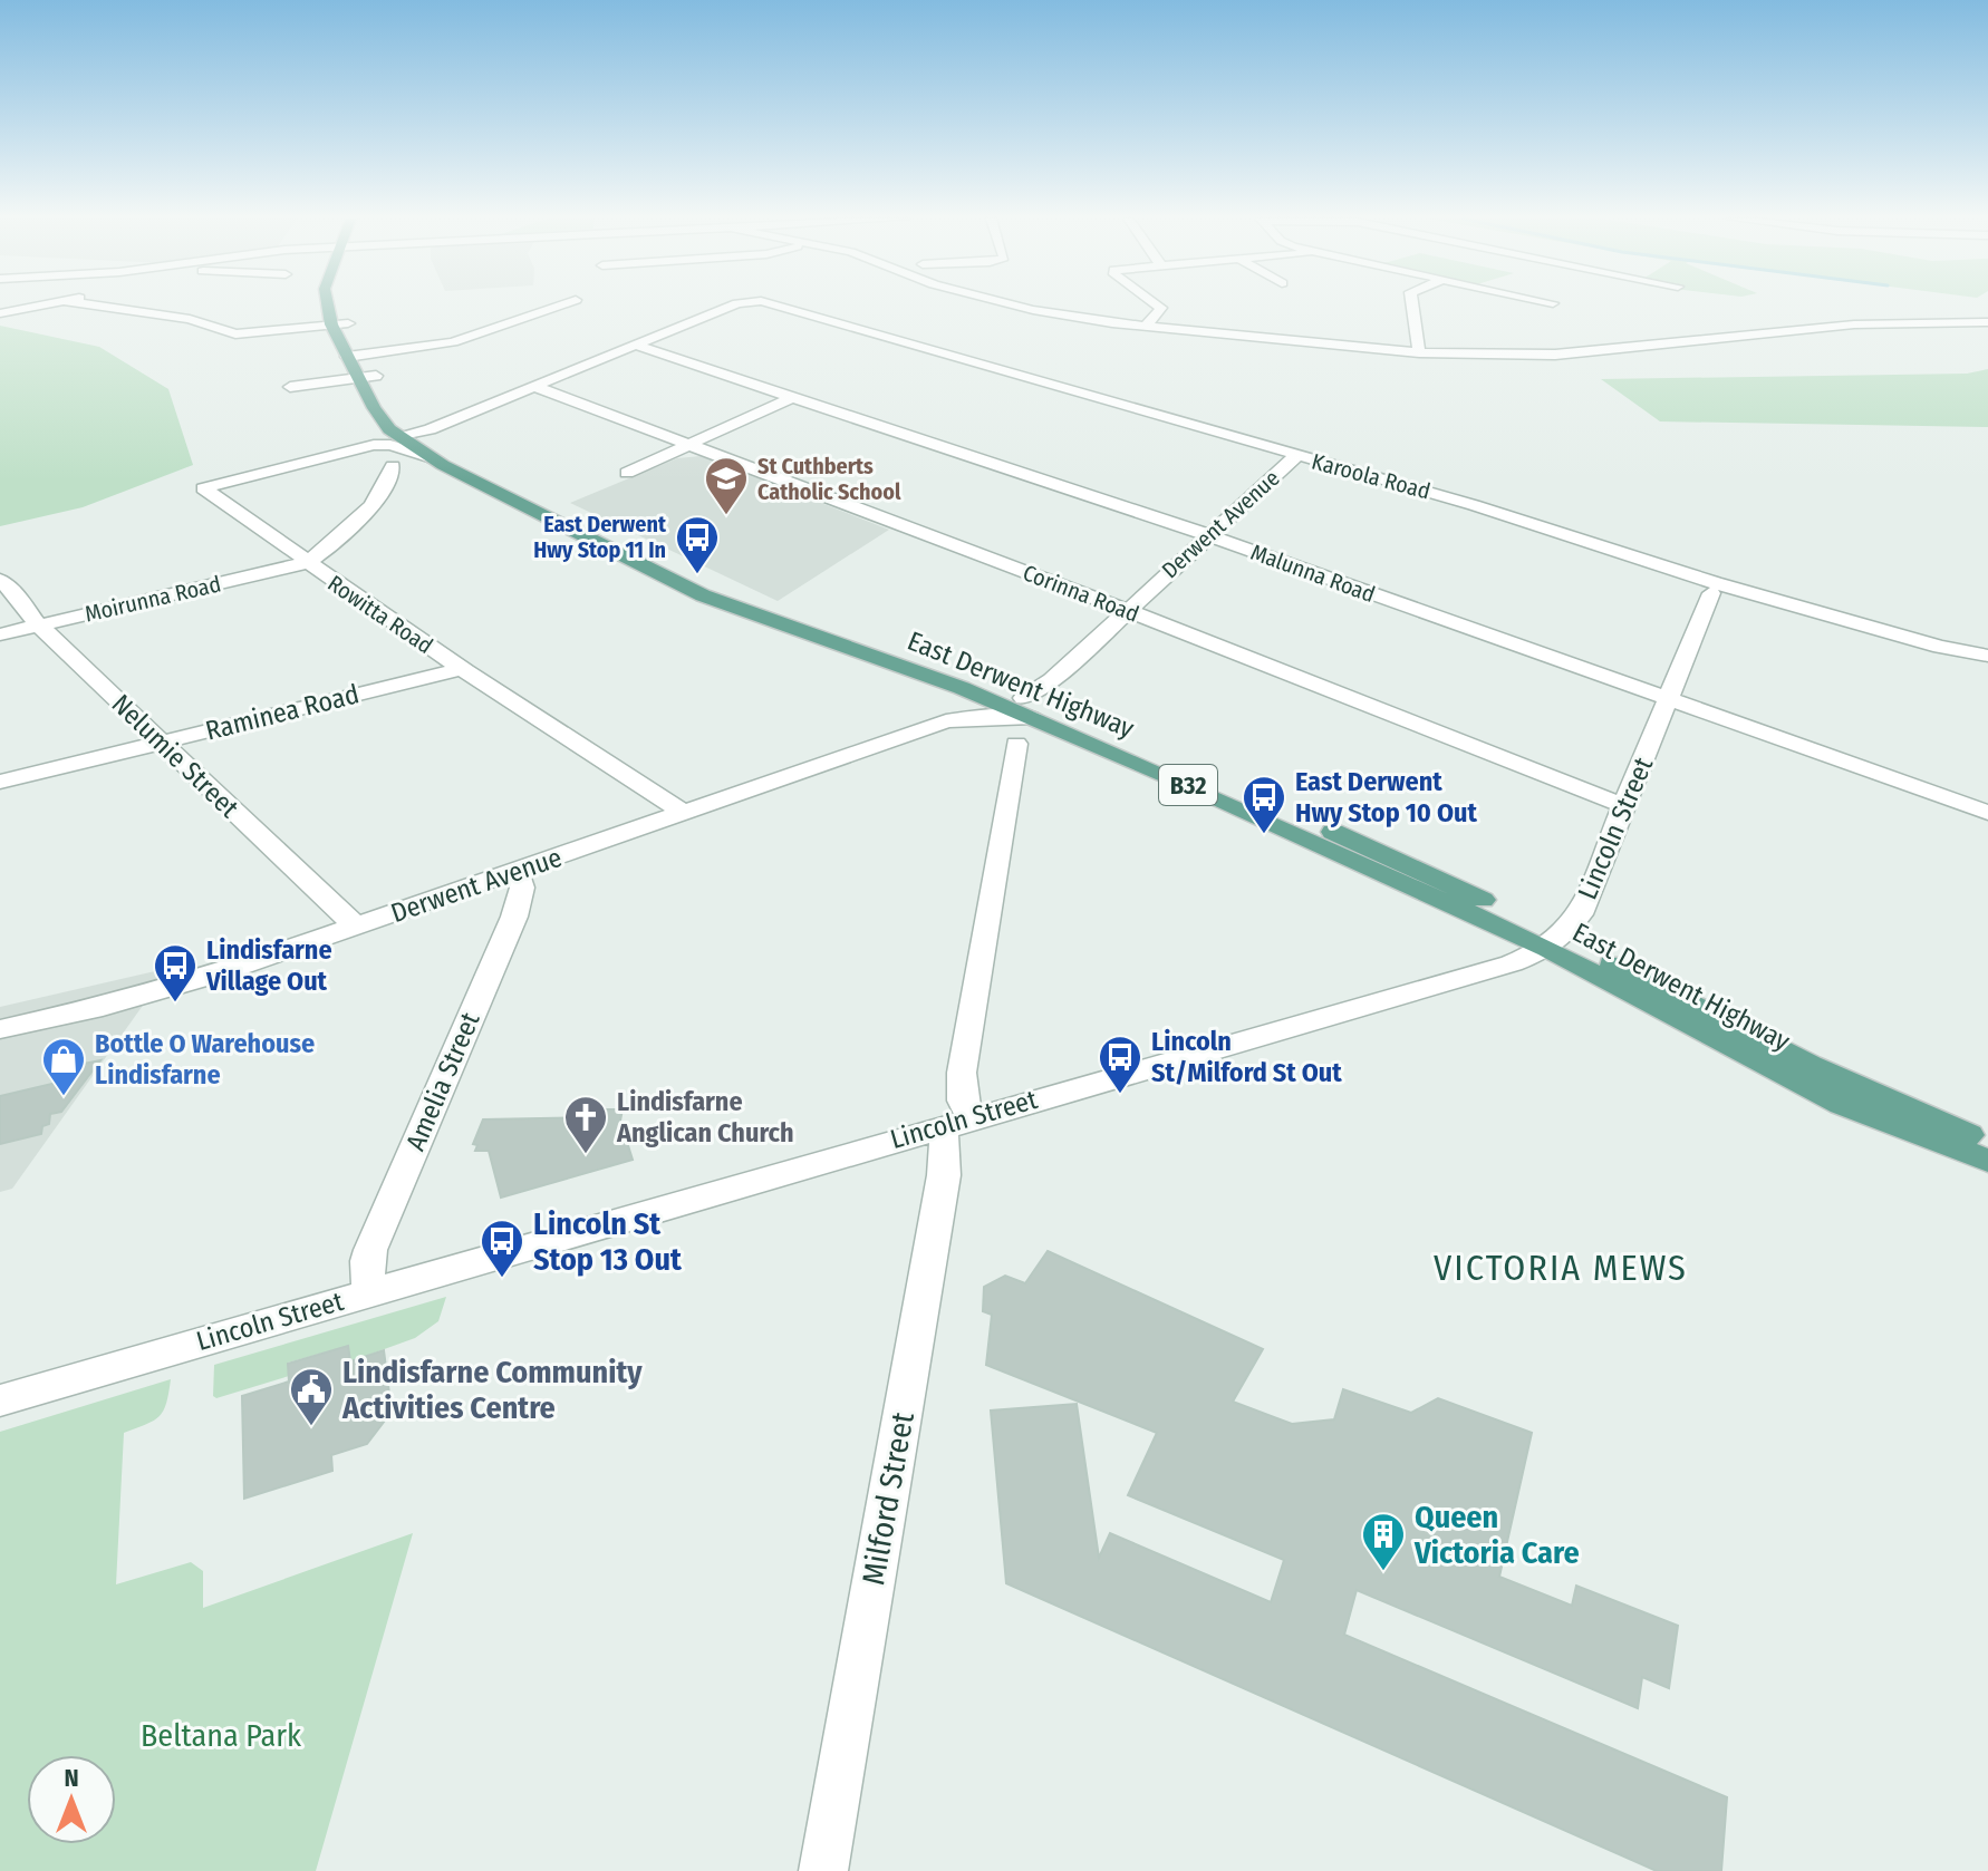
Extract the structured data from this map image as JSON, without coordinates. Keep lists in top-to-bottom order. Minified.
{"streets":{"main road":["East Derwent Highway","B32"],"street":["Karoola Road","Derwent Avenue","Malunna Road","Corinna Road","Moirunna Road","Rowitta Road","Raminea Road","Nelumie Street","Lincoln Street","Amelia Street","Milford Street"]},"crossings":[["Karoola Road","Derwent Avenue"],["Derwent Avenue","Malunna Road"],["Derwent Avenue","Corinna Road"],["Derwent Avenue","Rowitta Road"],["Derwent Avenue","East Derwent Highway"],["Derwent Avenue","Nelumie Street"],["Derwent Avenue","Amelia Street"],["Malunna Road","Rowitta Road"],["Malunna Road","Lincoln Street"],["Corinna Road","Rowitta Road"],["Corinna Road","Lincoln Street"],["Moirunna Road","Rowitta Road"],["Moirunna Road","Nelumie Street"],["Rowitta Road","East Derwent Highway"],["Rowitta Road","Raminea Road"],["East Derwent Highway","Lincoln Street"],["Raminea Road","Nelumie Street"],["Lincoln Street","Amelia Street"],["Lincoln Street","Milford Street"]],"districts":["VICTORIA MEWS"],"parks":["Beltana Park"],"places":{"school or university":["St Cuthberts Catholic School"],"bus stop":["East Derwent Hwy Stop 11 In","East Derwent Hwy Stop 10 Out","Lindisfarne Village Out","Lincoln St/Milford St Out","Lincoln St Stop 13 Out"],"shop":["Bottle O Warehouse Lindisfarne"],"church":["Lindisfarne Anglican Church"],"public building":["Lindisfarne Community Activities Centre"],"building":["Queen Victoria Care"]},"north":"top"}
